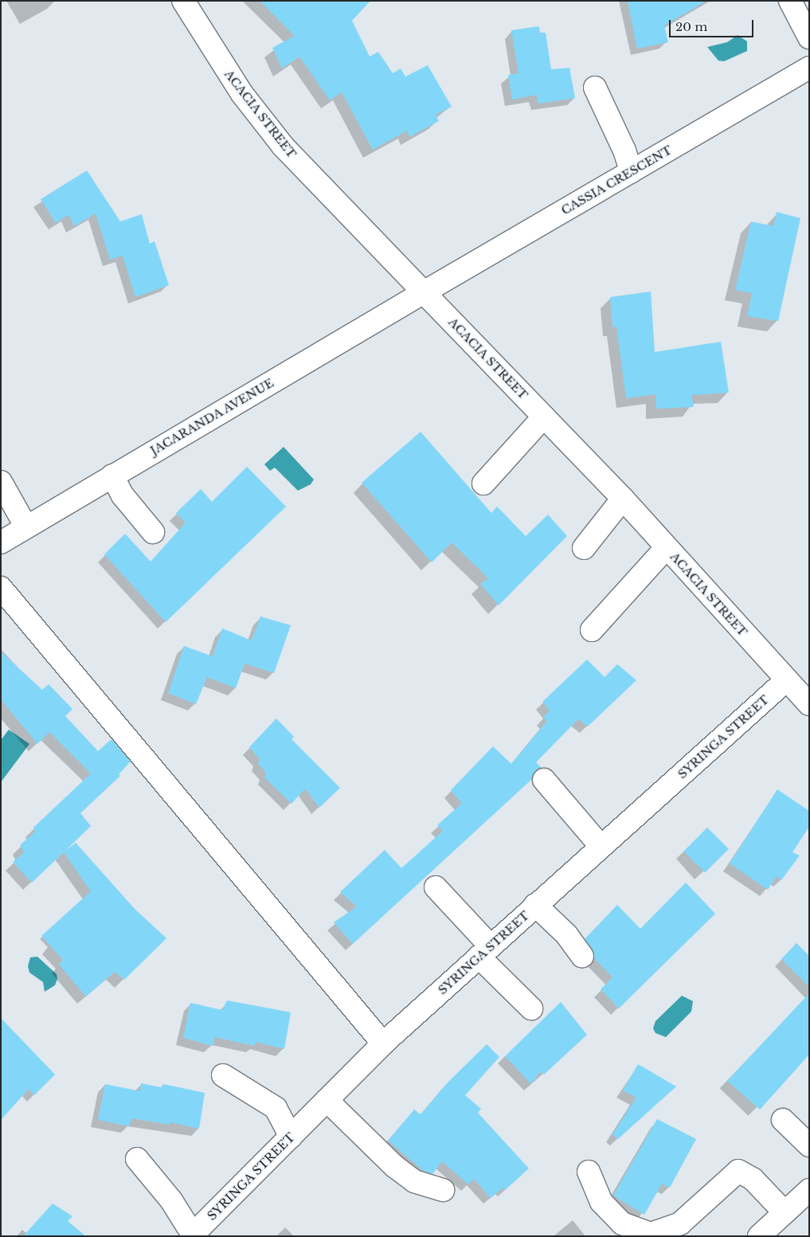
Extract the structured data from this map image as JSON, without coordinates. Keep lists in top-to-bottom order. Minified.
{"streets":{"street":["ACACIA STREET","CASSIA CRESCENT","JACARANDA AVENUE","SYRINGA STREET"]},"crossings":[["ACACIA STREET","CASSIA CRESCENT"],["ACACIA STREET","JACARANDA AVENUE"],["ACACIA STREET","SYRINGA STREET"],["CASSIA CRESCENT","JACARANDA AVENUE"]],"scale_bar":"20 m"}
